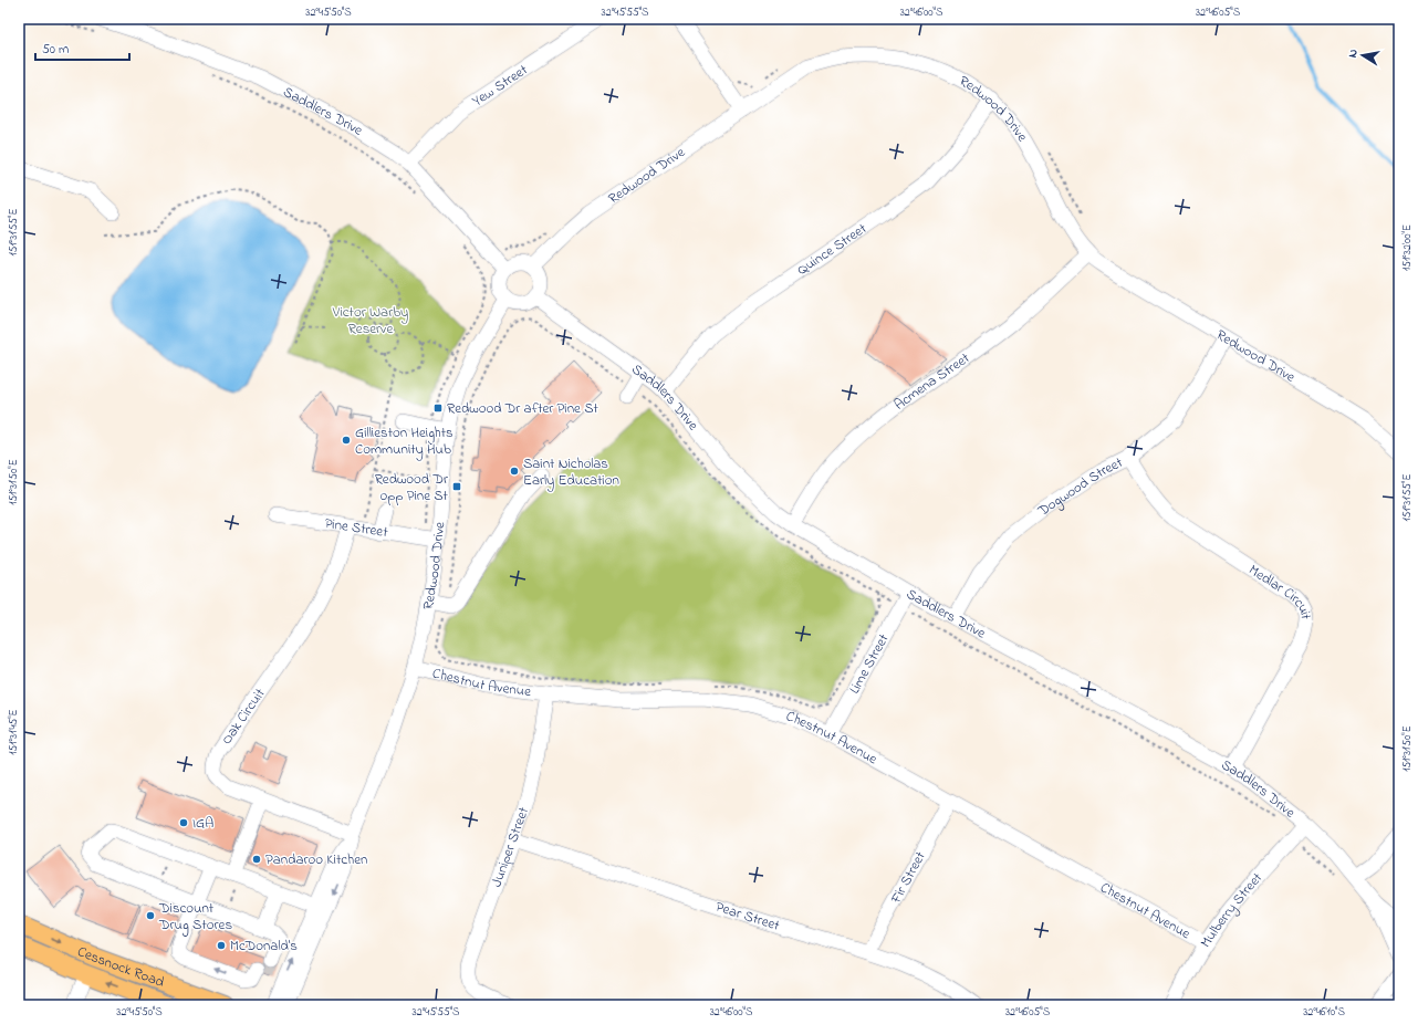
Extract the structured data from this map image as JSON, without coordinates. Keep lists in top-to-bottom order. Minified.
{"streets":{"main road":["Cessnock Road"],"street":["Yew Street","Saddlers Drive","Redwood Drive","Quince Street","Acmena Street","Dogwood Street","Pine Street","Medlar Circuit","Lime Street","Chestnut Avenue","Oak Circuit","Juniper Street","Fir Street","Mulberry Street","Pear Street"]},"crossings":[["Yew Street","Saddlers Drive"],["Saddlers Drive","Redwood Drive"],["Saddlers Drive","Quince Street"],["Saddlers Drive","Acmena Street"],["Saddlers Drive","Dogwood Street"],["Saddlers Drive","Medlar Circuit"],["Saddlers Drive","Lime Street"],["Saddlers Drive","Mulberry Street"],["Redwood Drive","Quince Street"],["Redwood Drive","Acmena Street"],["Redwood Drive","Dogwood Street"],["Redwood Drive","Pine Street"],["Redwood Drive","Chestnut Avenue"],["Redwood Drive","Oak Circuit"],["Dogwood Street","Medlar Circuit"],["Pine Street","Oak Circuit"],["Lime Street","Chestnut Avenue"],["Chestnut Avenue","Juniper Street"],["Chestnut Avenue","Fir Street"],["Chestnut Avenue","Mulberry Street"],["Juniper Street","Pear Street"],["Fir Street","Pear Street"]],"parks":["Victor Warby Reserve"],"places":{"transit":["Redwood Dr after Pine St","Redwood Dr opp Pine St"],"other":["Gillieston Heights Community Hub","Saint Nicholas Early Education","IGA","Pandaroo Kitchen","Discount Drug Stores","McDonald's"]},"scale_bar":"50 m","north":"left","coordinates":["32°45'50\"S","32°45'55\"S","32°46'00\"S","32°46'05\"S","151°31'55\"E","151°32'00\"E","151°31'50\"E","151°31'45\"E","32°46'10\"S"]}
